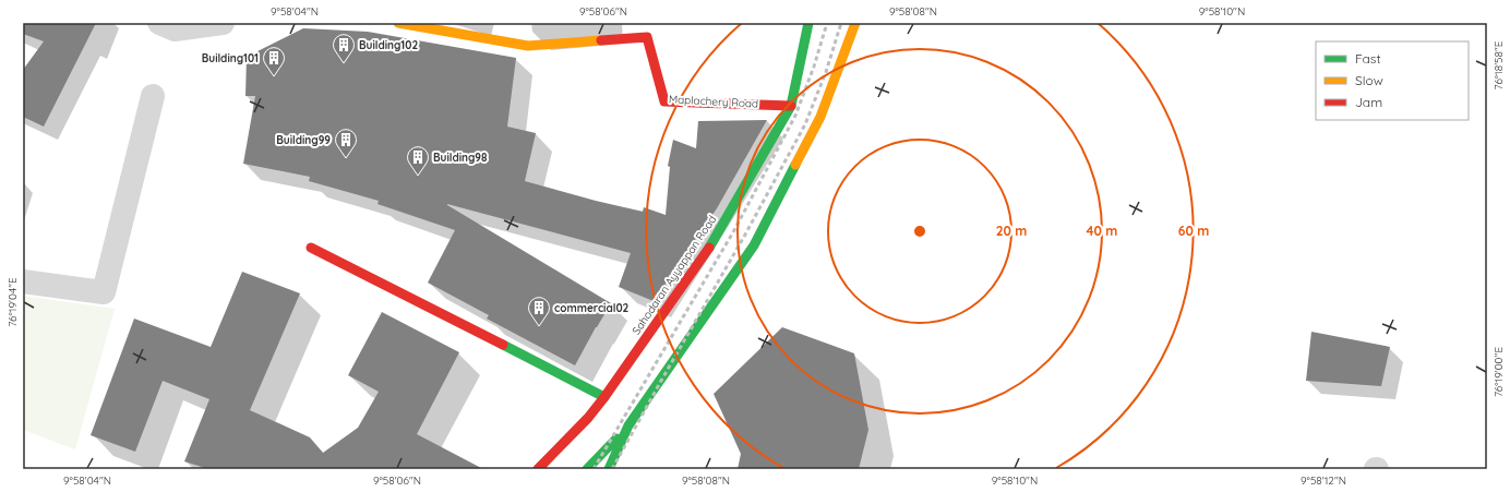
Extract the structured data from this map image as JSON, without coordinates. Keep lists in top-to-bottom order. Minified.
{"streets":{"main road":["Maplachery Road","Sahodaran Ayyappan Road"]},"crossings":[["Maplachery Road","Sahodaran Ayyappan Road"]],"places":{"building":["Building102","Building101","Building99","Building98","commercial02"]},"legend":["Fast","Slow","Jam"],"coordinates":["9°58'04\"N","9°58'06\"N","9°58'08\"N","9°58'10\"N","76°18'58\"E","76°19'04\"E","76°19'00\"E","9°58'12\"N"],"rings":["20 m","40 m","60 m"]}
